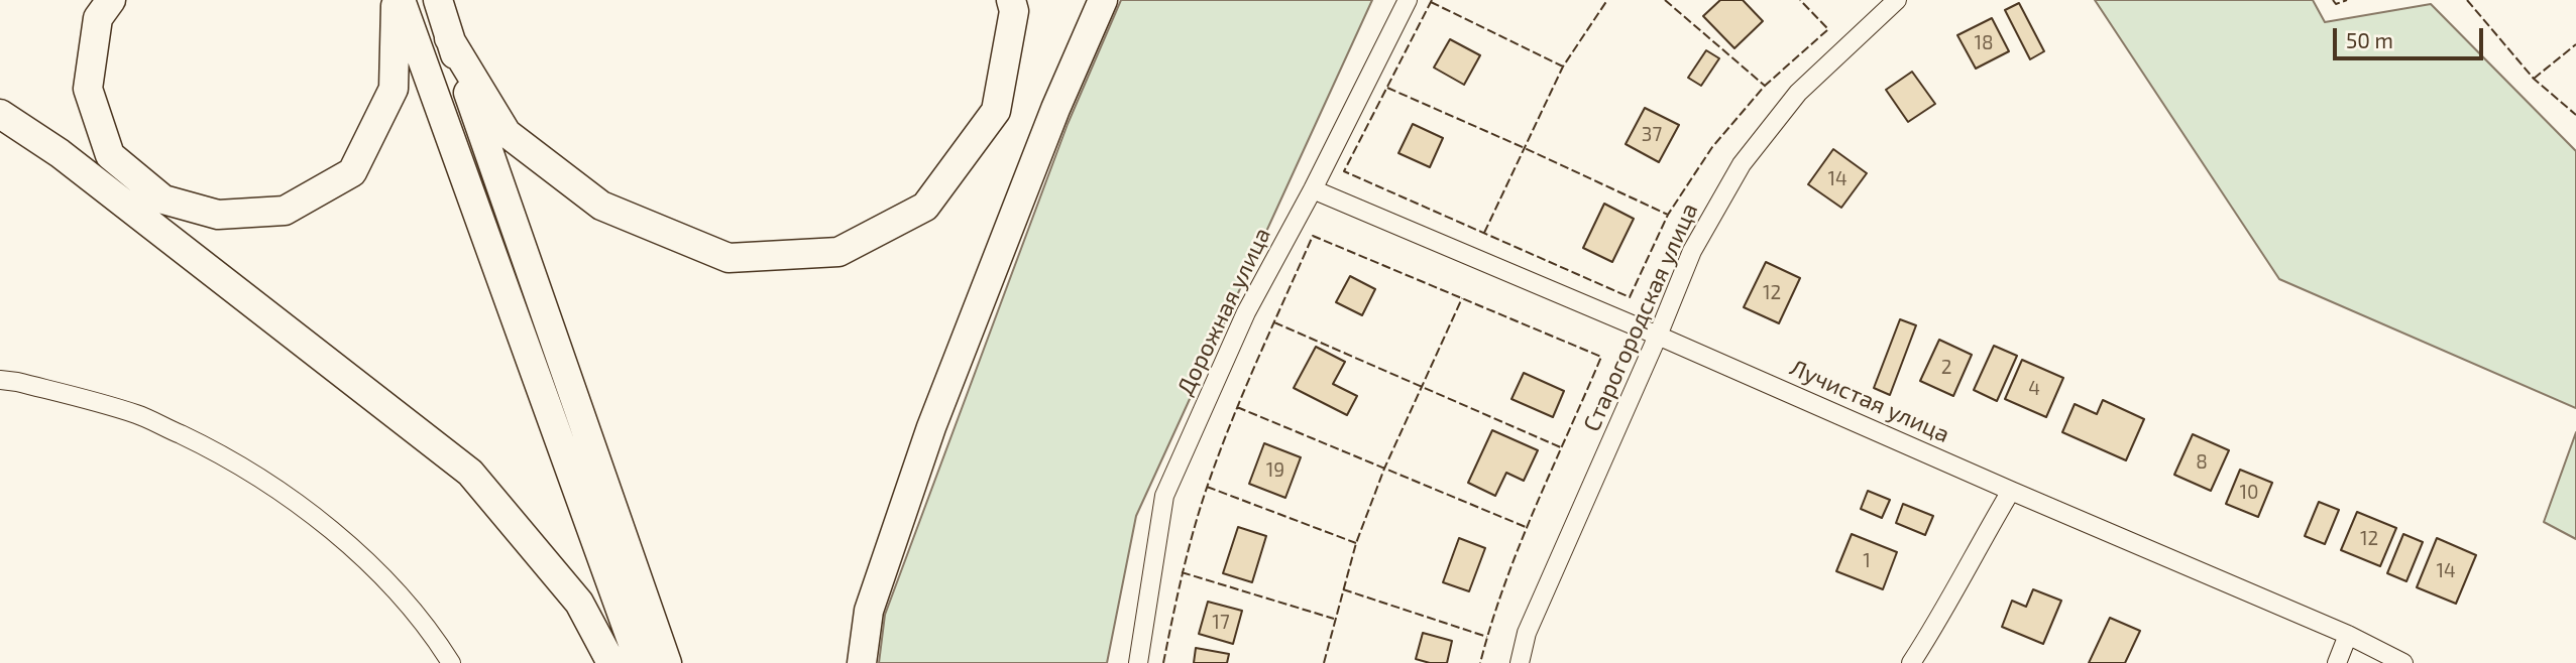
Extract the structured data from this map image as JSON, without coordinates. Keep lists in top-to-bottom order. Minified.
{"streets":{"street":["Дорожная улица","Старогородская улица","Лучистая улица"]},"crossings":[["Дорожная улица","Лучистая улица"],["Старогородская улица","Лучистая улица"]],"house_numbers":["18","37","14","12","2","4","8","19","10","12","1","14","17"],"scale_bar":"50 m"}
